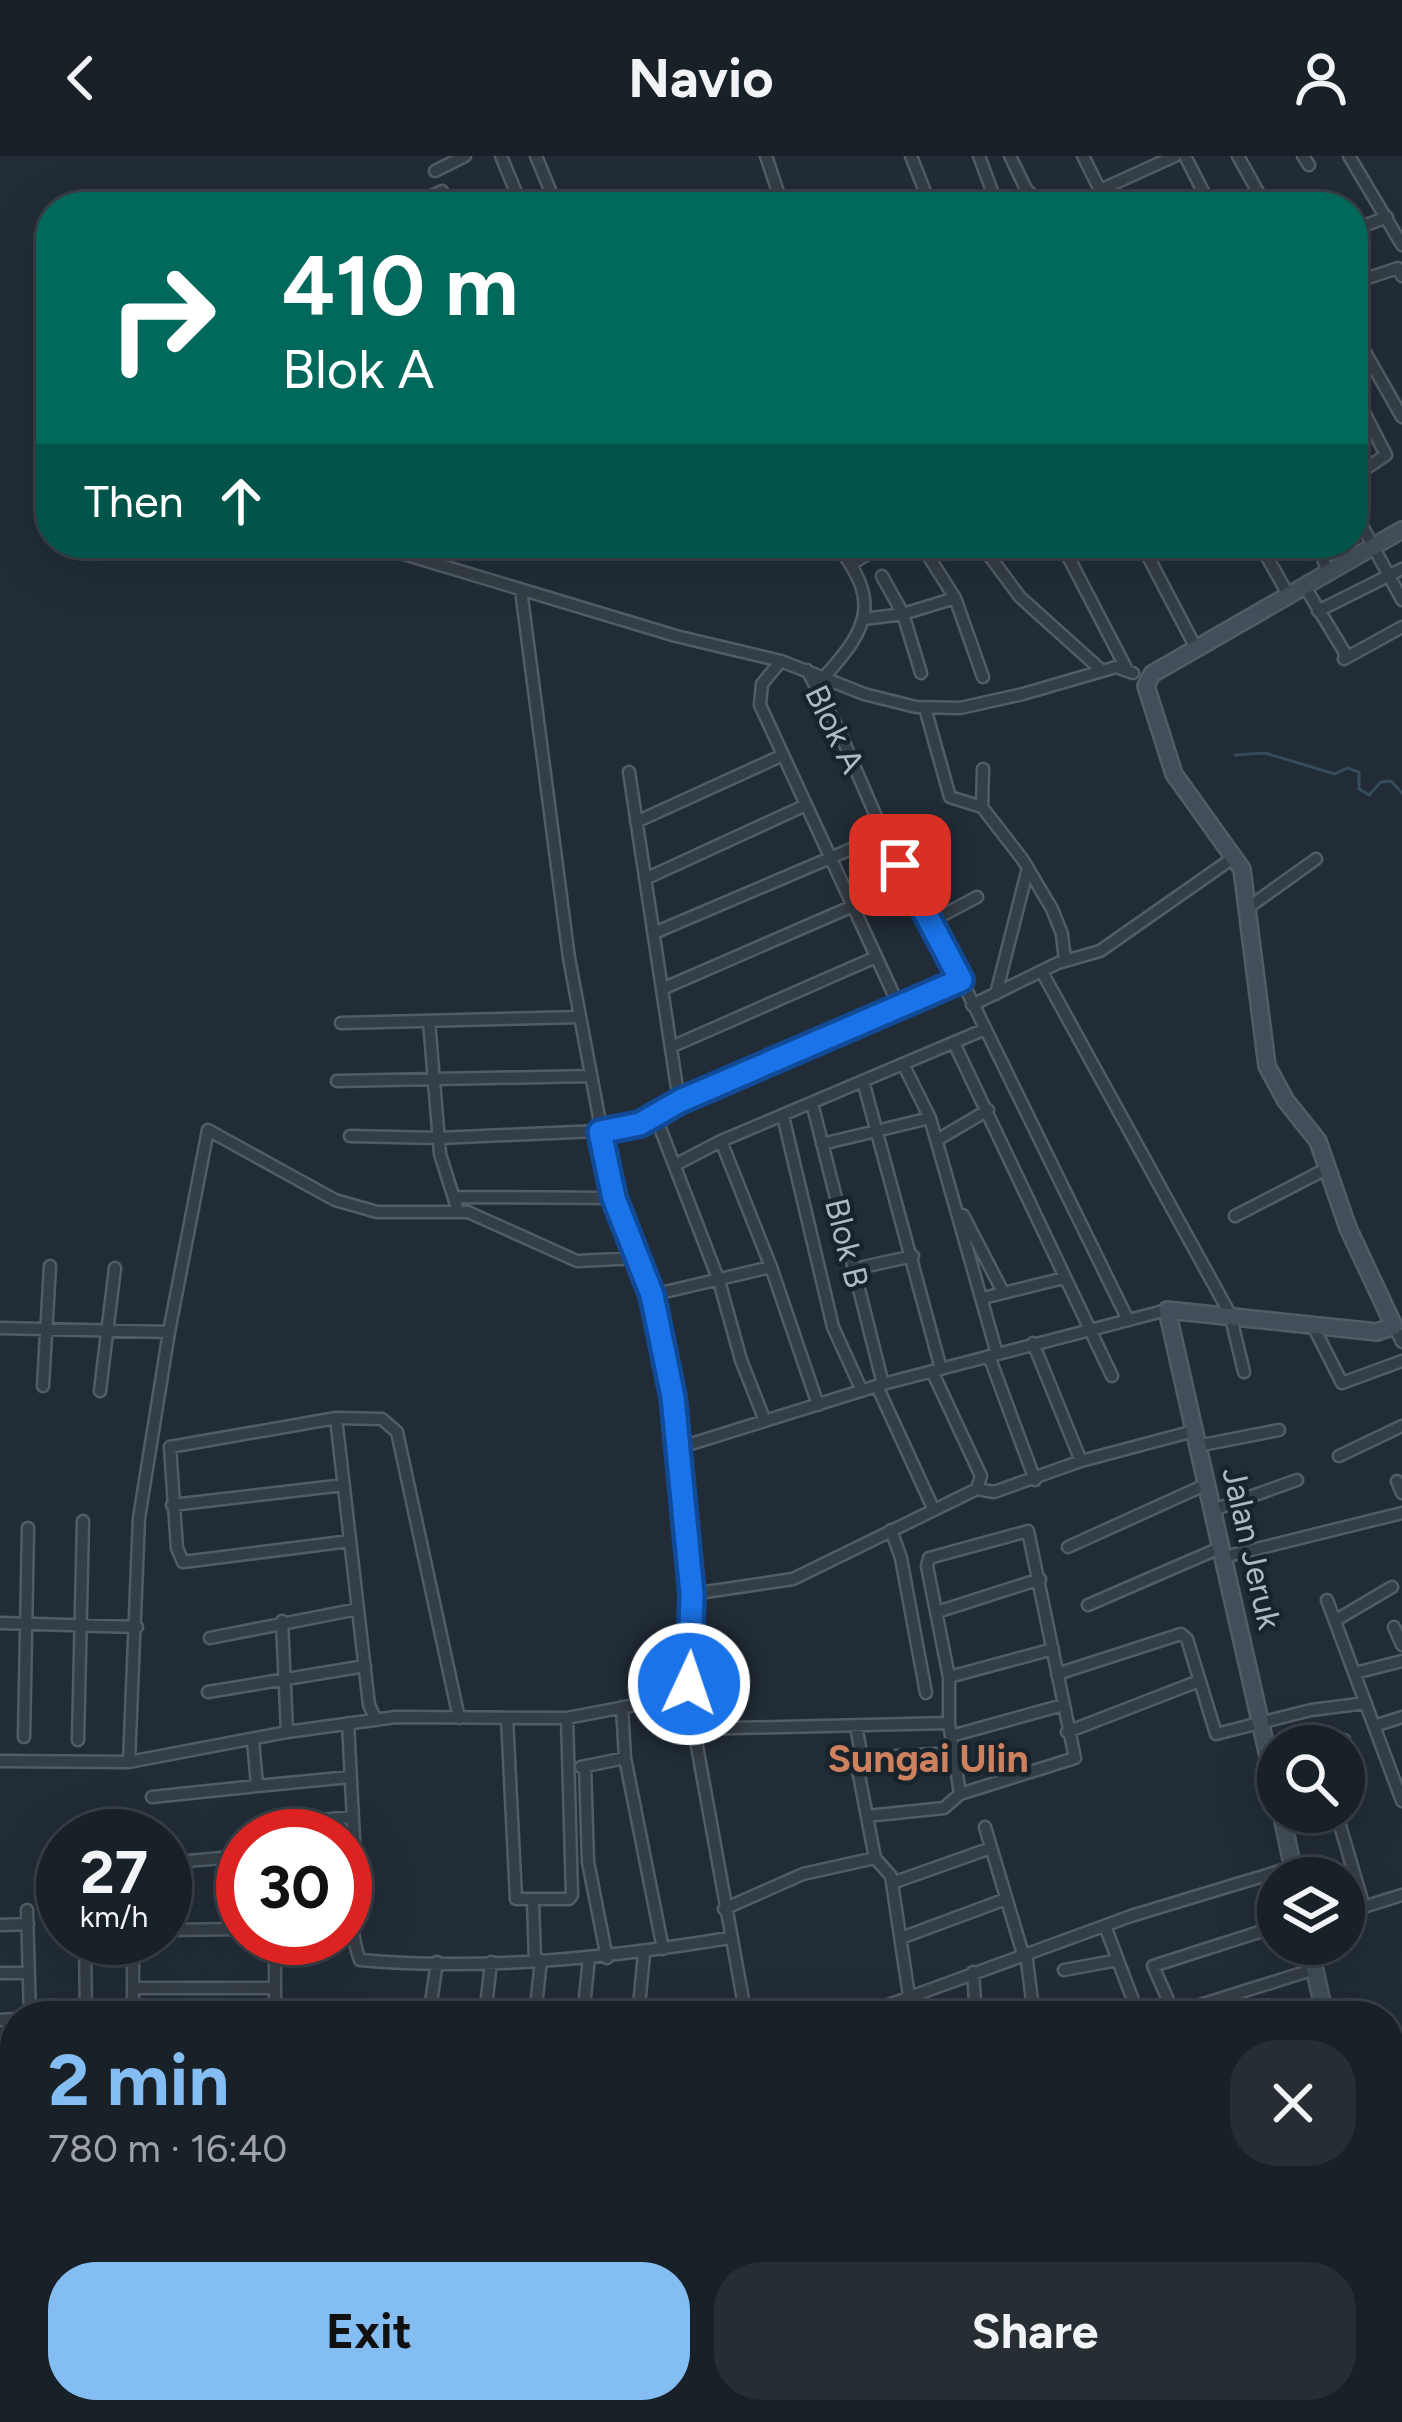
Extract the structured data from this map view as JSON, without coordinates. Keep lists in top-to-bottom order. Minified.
{"streets":{"street":["Blok A","Blok B","Jalan Jeruk"]},"districts":["Sungai Ulin"],"page":{"header":"Navio","turn":["410 m","Blok A"],"then":"Then","speed":"27 km/h","limit":"30","heading":["2 min","780 m · 16:40"],"buttons":["Exit","Share"]}}
